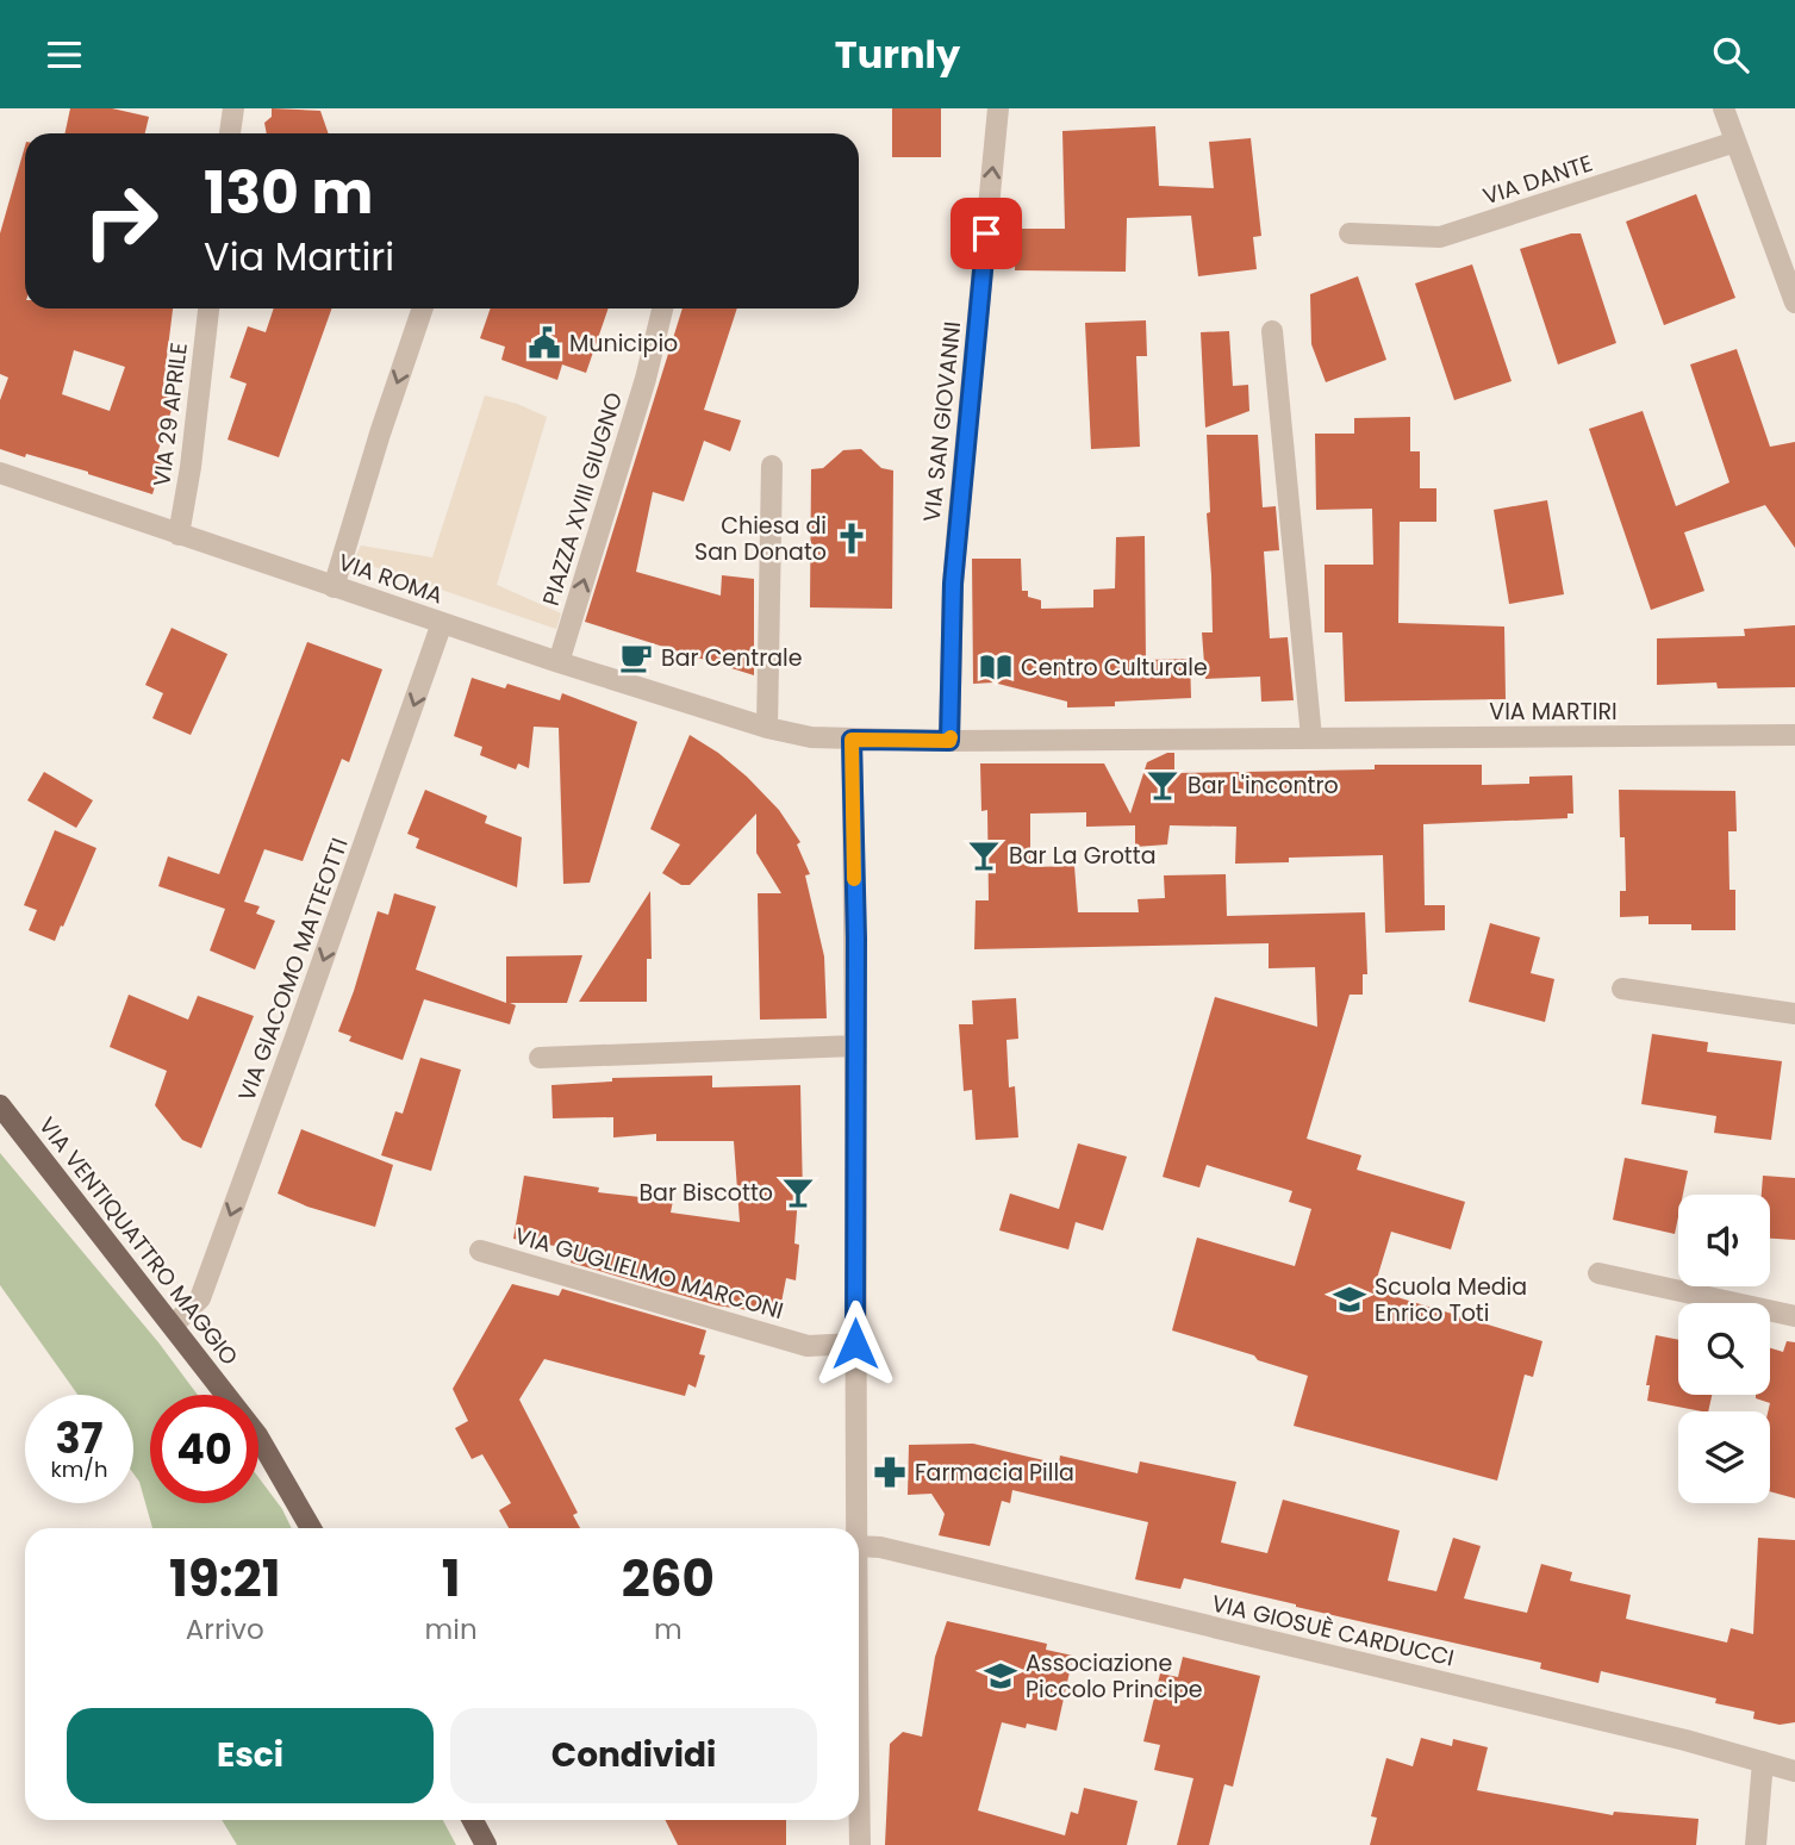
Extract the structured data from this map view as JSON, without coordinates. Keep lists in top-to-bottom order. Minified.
{"streets":{"main road":["VIA VENTIQUATTRO MAGGIO"],"street":["VIA DANTE","VIA 29 APRILE","VIA SAN GIOVANNI","PIAZZA XVIII GIUGNO","VIA ROMA","VIA MARTIRI","VIA GIACOMO MATTEOTTI","VIA GUGLIELMO MARCONI","VIA GIOSUÈ CARDUCCI"]},"crossings":[["VIA 29 APRILE","VIA ROMA"],["VIA SAN GIOVANNI","VIA MARTIRI"],["PIAZZA XVIII GIUGNO","VIA ROMA"],["VIA ROMA","VIA MARTIRI"],["VIA ROMA","VIA GIACOMO MATTEOTTI"],["VIA GIACOMO MATTEOTTI","VIA VENTIQUATTRO MAGGIO"]],"one_way":["VIA GIACOMO MATTEOTTI"],"places":{"public building":["Municipio"],"church":["Chiesa di San Donato"],"cafe":["Bar Centrale"],"library":["Centro Culturale"],"bar":["Bar L'incontro","Bar La Grotta","Bar Biscotto"],"school or university":["Scuola Media Enrico Toti","Associazione Piccolo Principe"],"pharmacy":["Farmacia Pilla"]},"page":{"header":"Turnly","turn":["130 m","Via Martiri"],"speed":"37 km/h","limit":"40","eta":["19:21","Arrivo","1","min","260","m"],"buttons":["Esci","Condividi"]}}
